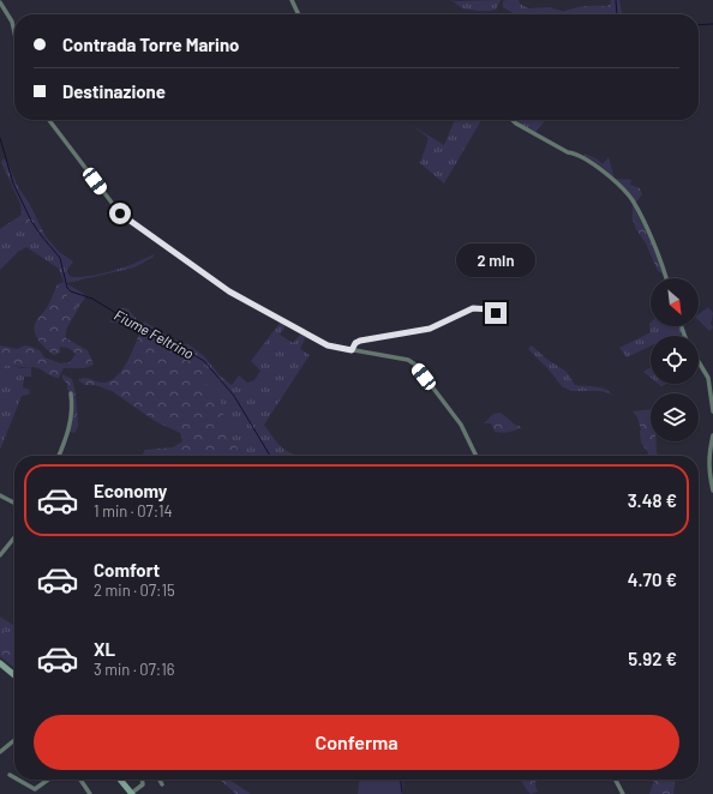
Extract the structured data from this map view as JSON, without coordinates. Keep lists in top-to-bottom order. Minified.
{"water":["Fiume Feltrino"],"north":"bottom right","page":{"banner":["Contrada Torre Marino","Destinazione"],"bubble":"2 min","list":[{"name":"Economy","note":"1 min · 07:14","value":"3.48 €"},{"name":"Comfort","note":"2 min · 07:15","value":"4.70 €"},{"name":"XL","note":"3 min · 07:16","value":"5.92 €"}],"buttons":"Conferma"}}
